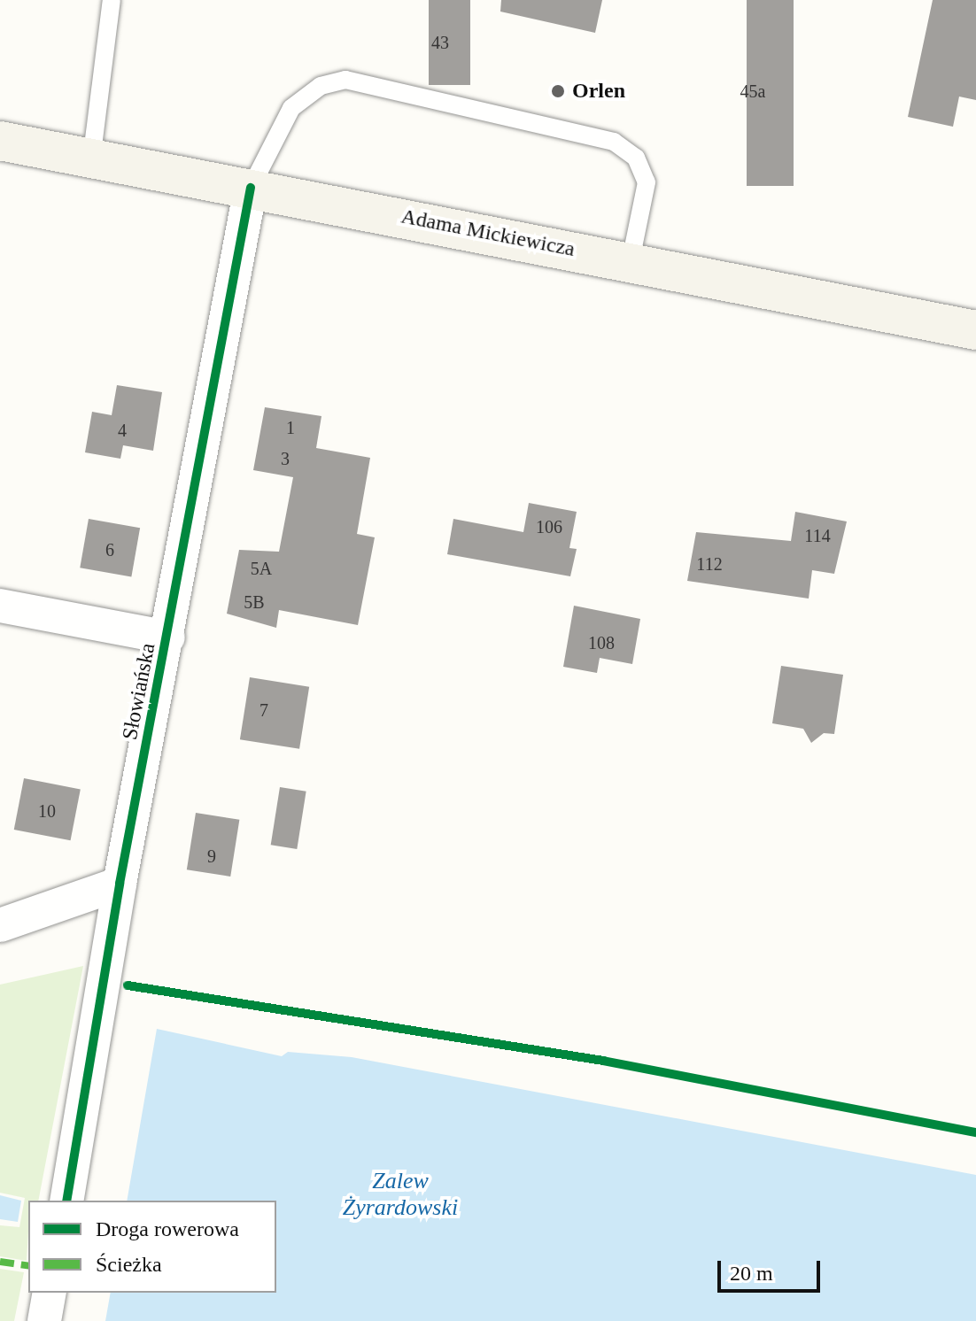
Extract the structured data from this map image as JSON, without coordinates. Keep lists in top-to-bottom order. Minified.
{"streets":{"street":["Adama Mickiewicza","Słowiańska"]},"crossings":[["Adama Mickiewicza","Słowiańska"]],"water":["Zalew Żyrardowski"],"places":["Orlen"],"house_numbers":["43","45a","1","4","3","106","114","6","112","5A","5B","108","7","10","9"],"legend":["Droga rowerowa","Ścieżka"],"scale_bar":"20 m"}
